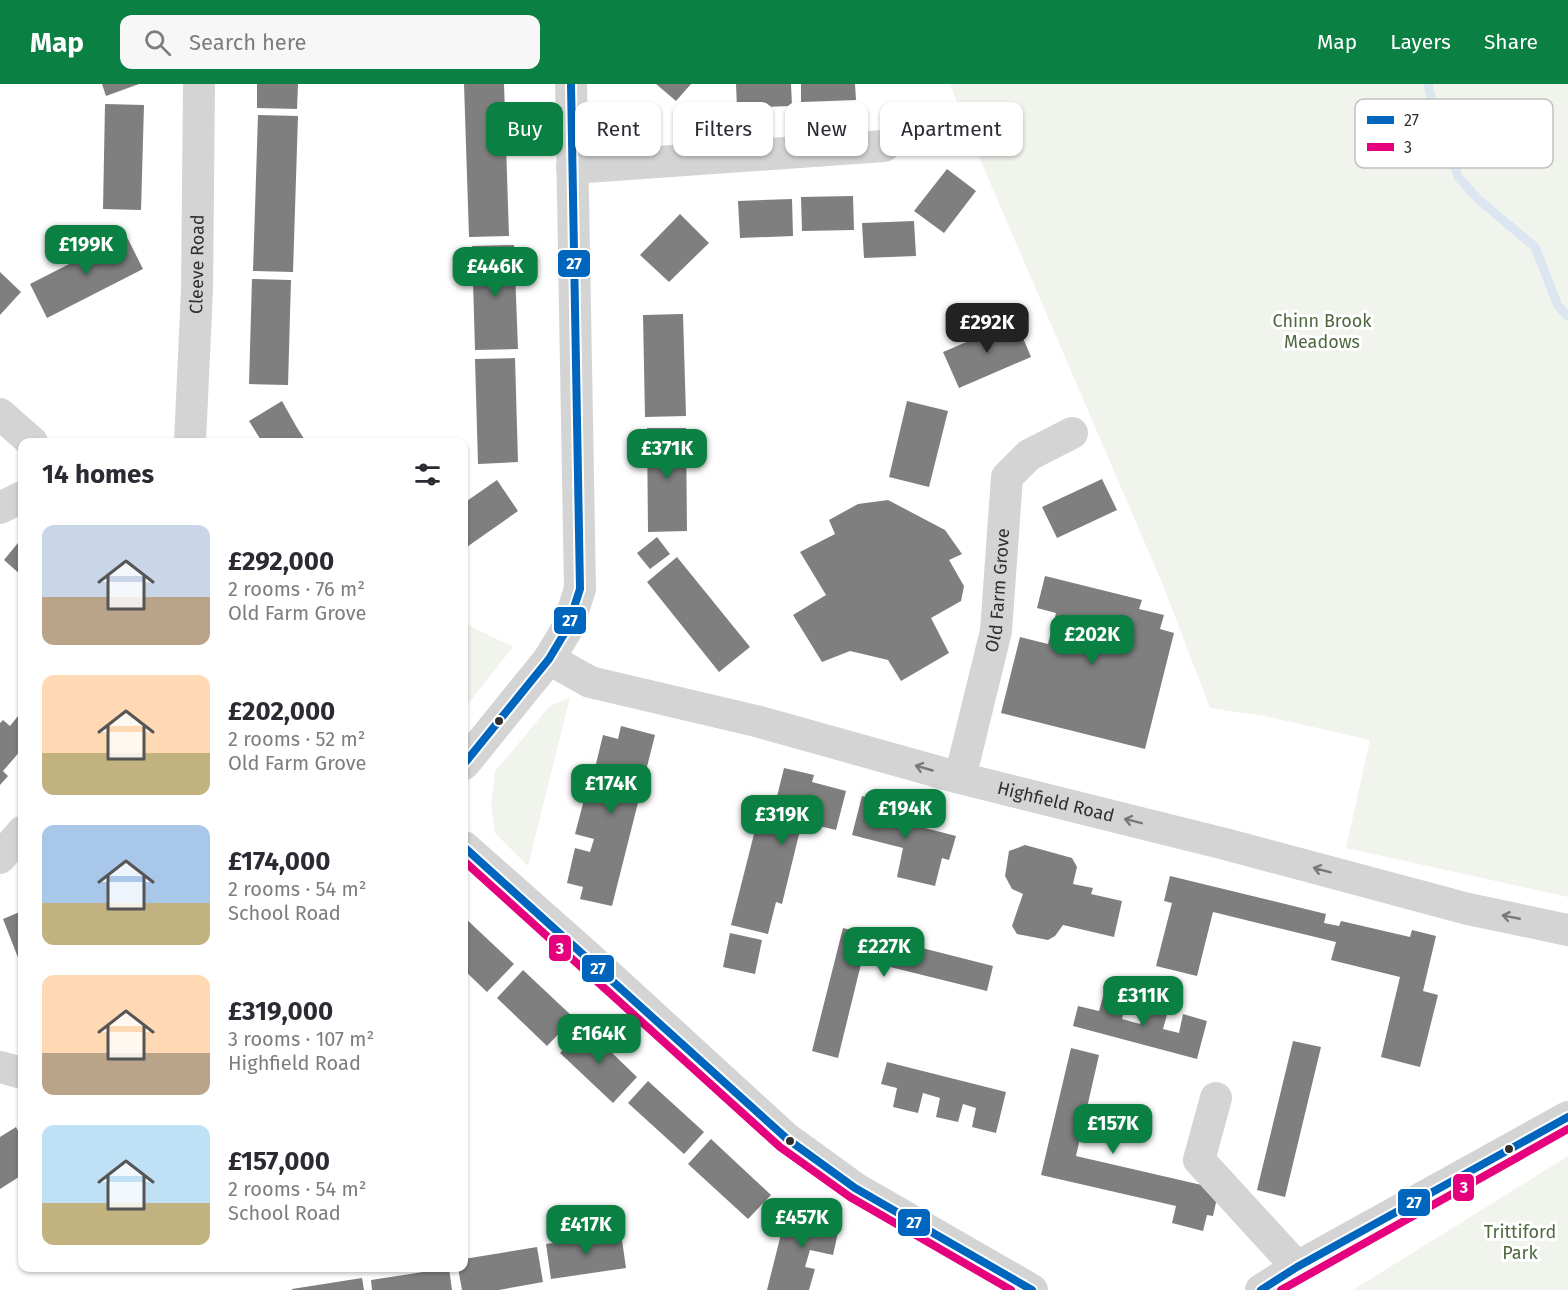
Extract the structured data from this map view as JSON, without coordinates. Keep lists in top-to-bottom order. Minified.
{"streets":{"street":["Cleeve Road","Old Farm Grove","Highfield Road"]},"crossings":[["Old Farm Grove","Highfield Road"]],"one_way":["Highfield Road"],"parks":["Chinn Brook Meadows","Trittiford Park"],"lines":["transit line 27","transit line 3"],"legend":["27","3"],"page":{"header":"Map","search":"Search here","nav":["Map","Layers","Share"],"chip":["Buy","Rent","Filters","New","Apartment"],"price":["£199K","£446K","£292K","£371K","£202K","£174K","£194K","£319K","£227K","£311K","£164K","£157K","£457K","£417K"],"heading":"14 homes","list":[{"name":"£292,000","note":"2 rooms · 76 m² · Old Farm Grove"},{"name":"£202,000","note":"2 rooms · 52 m² · Old Farm Grove"},{"name":"£174,000","note":"2 rooms · 54 m² · School Road"},{"name":"£319,000","note":"3 rooms · 107 m² · Highfield Road"},{"name":"£157,000","note":"2 rooms · 54 m² · School Road"}]}}
